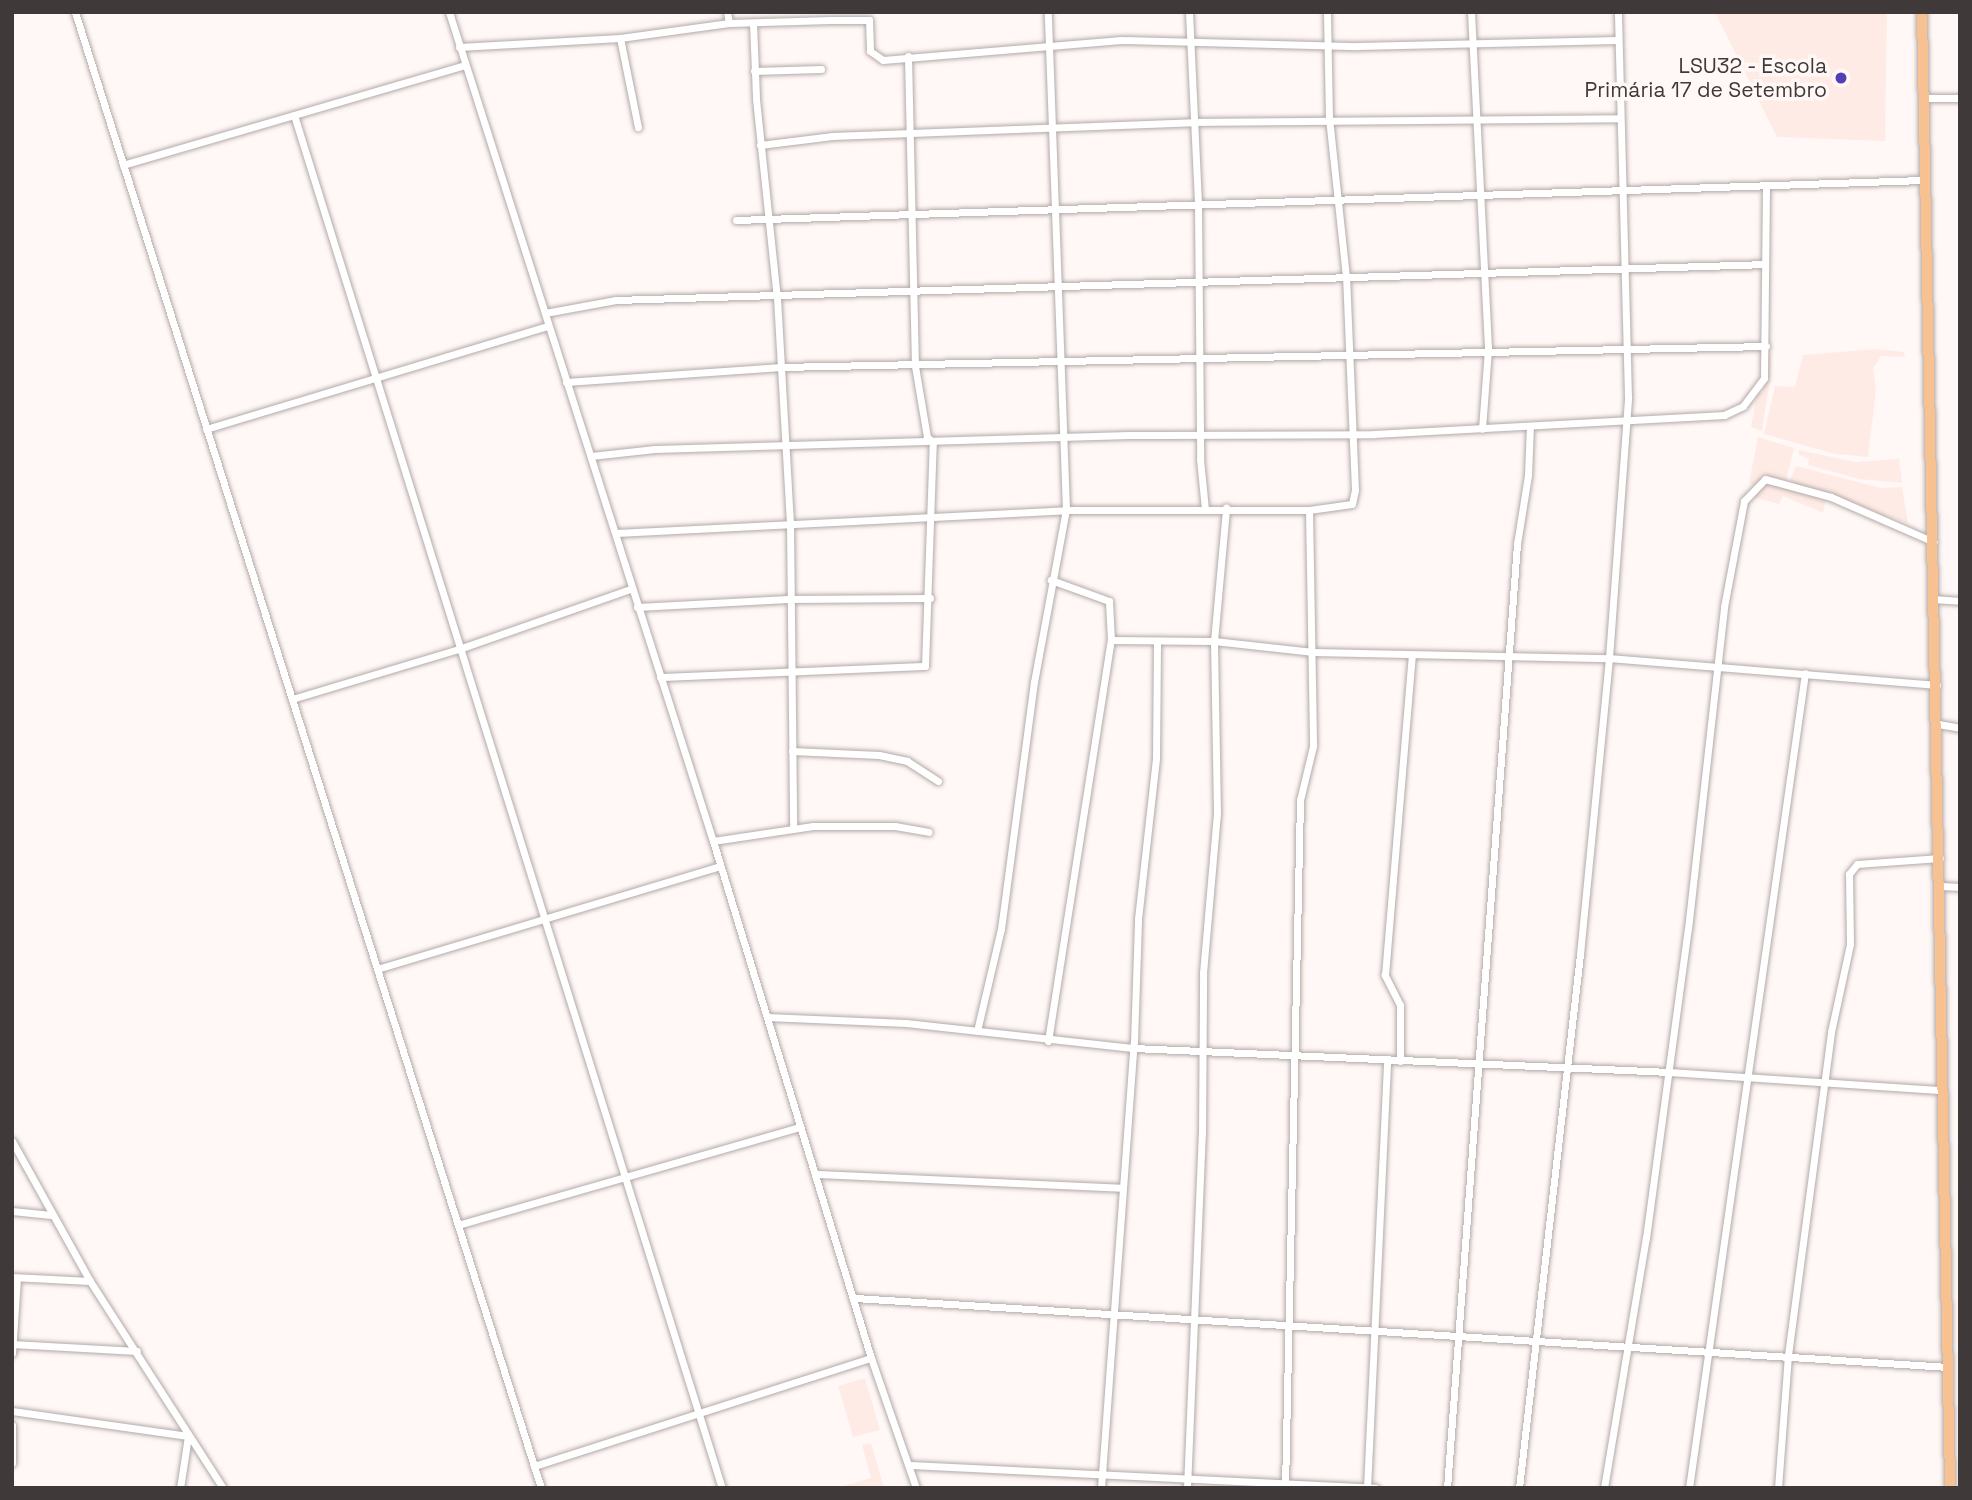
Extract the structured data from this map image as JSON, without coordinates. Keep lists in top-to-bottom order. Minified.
{"places":["LSU32 - Escola Primária 17 de Setembro"]}
